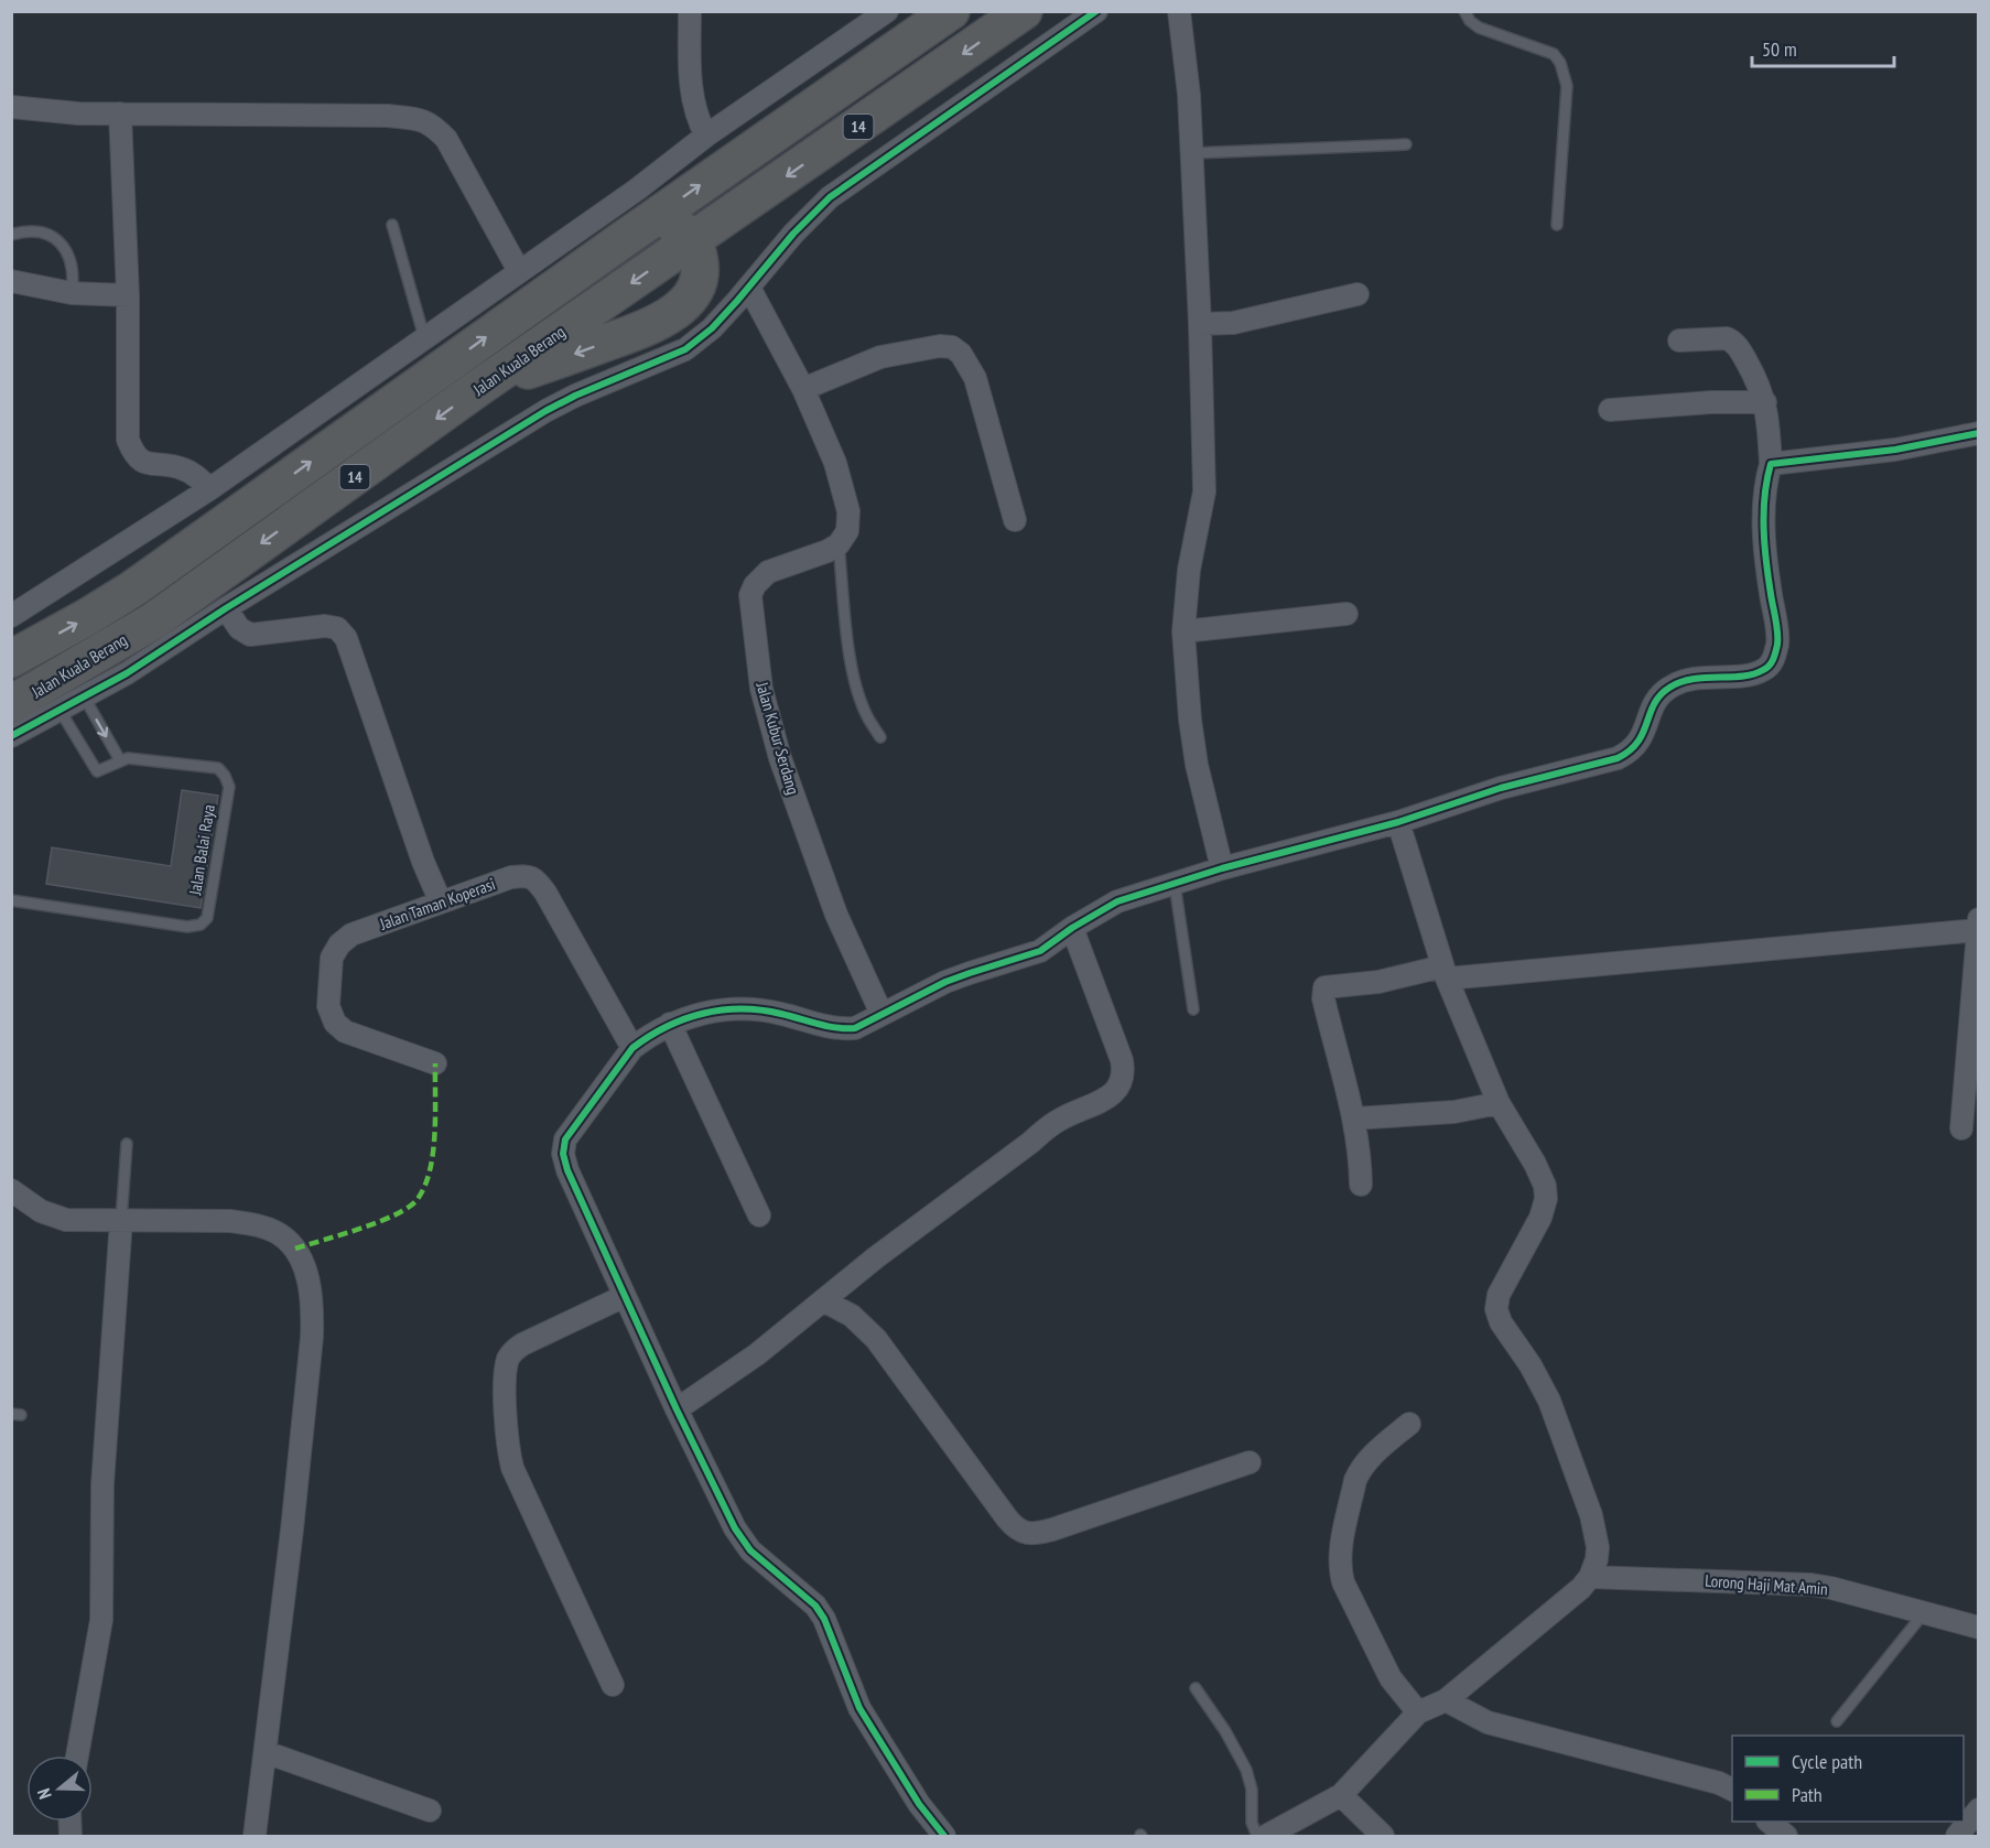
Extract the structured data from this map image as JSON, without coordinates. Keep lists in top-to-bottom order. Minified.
{"streets":{"highway":["14","Jalan Kuala Berang"],"street":["Jalan Kubur Serdang","Jalan Taman Koperasi","Lorong Haji Mat Amin"],"lane":["Jalan Balai Raya"]},"legend":["Cycle path","Path"],"scale_bar":"50 m","north":"left"}
